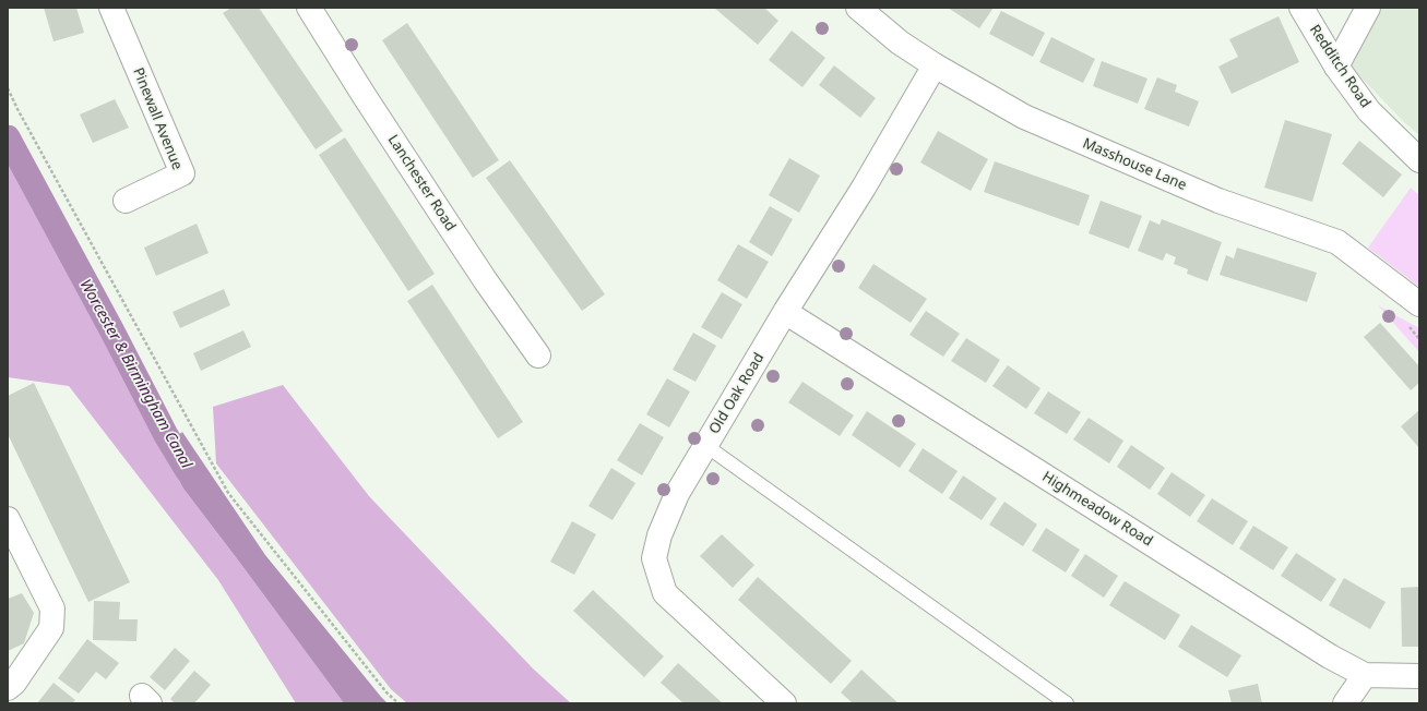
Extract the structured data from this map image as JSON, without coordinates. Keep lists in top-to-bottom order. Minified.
{"streets":{"main road":["Redditch Road","Pinewall Avenue","Masshouse Lane","Lanchester Road","Old Oak Road","Highmeadow Road"]},"crossings":[["Masshouse Lane","Old Oak Road"],["Old Oak Road","Highmeadow Road"]],"water":["Worcester & Birmingham Canal"]}
